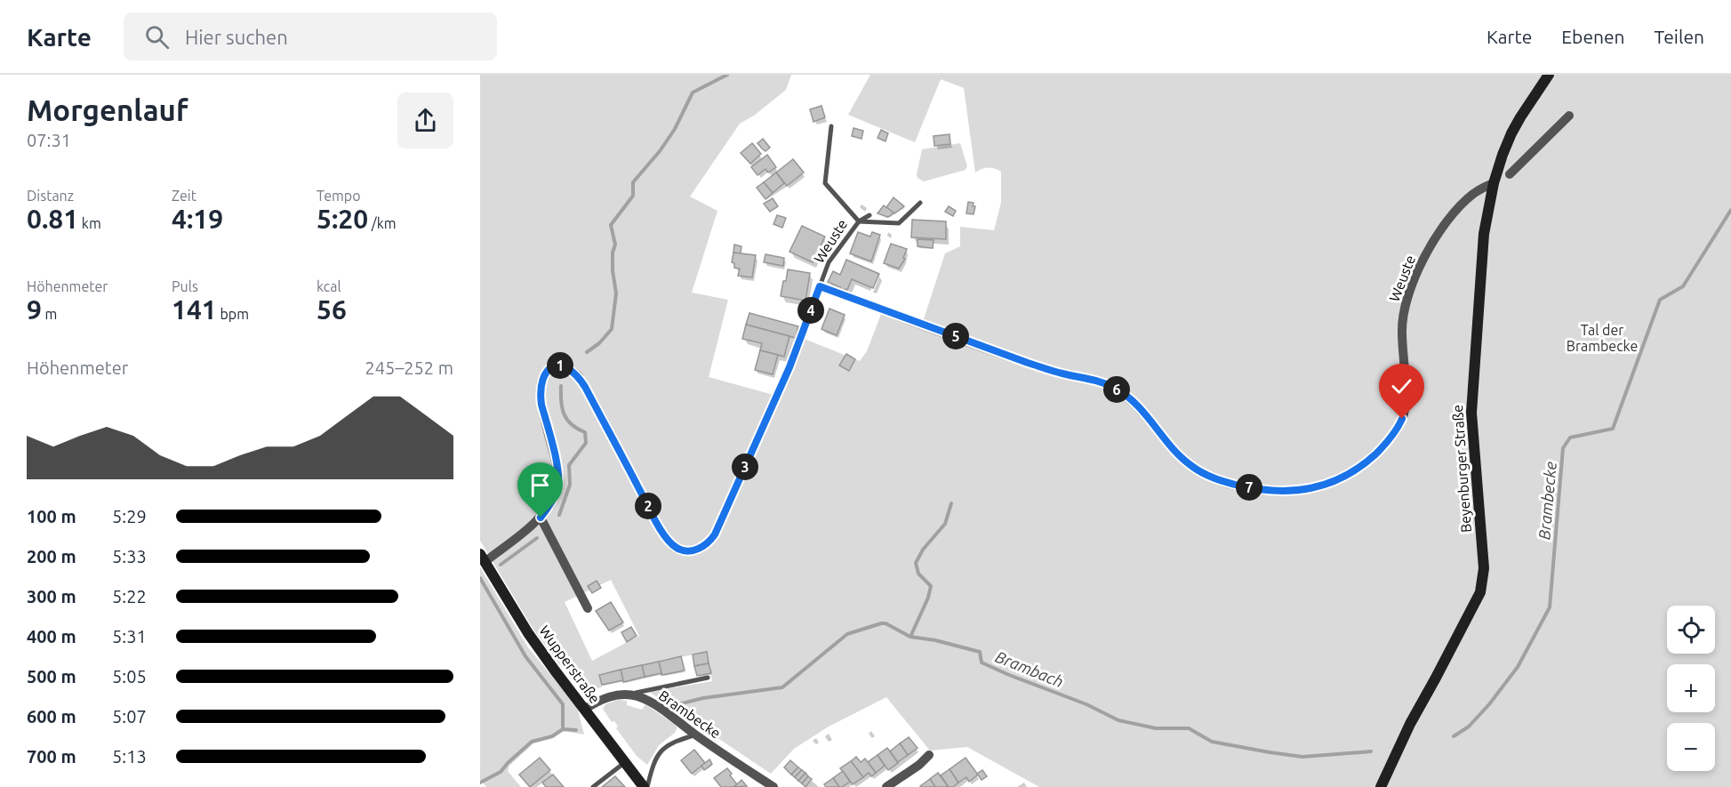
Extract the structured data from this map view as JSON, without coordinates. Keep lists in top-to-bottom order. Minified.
{"streets":{"main road":["Beyenburger Straße","Wupperstraße"],"street":["Weuste","Brambecke"]},"crossings":[["Weuste","Beyenburger Straße"],["Weuste","Wupperstraße"],["Wupperstraße","Brambecke"]],"water":["Brambecke","Brambach"],"parks":["Tal der Brambecke"],"page":{"header":"Karte","search":"Hier suchen","nav":["Karte","Ebenen","Teilen"],"heading":["Morgenlauf","07:31"],"stats":[["Distanz","0.81 km"],["Zeit","4:19"],["Tempo","5:20 /km"],["Höhenmeter","9 m"],["Puls","141 bpm"],["kcal","56"]],"pins":["4","5","1","6","3","7","2"],"chart":["Höhenmeter","245–252 m"],"list":[{"name":"100 m","note":"5:29"},{"name":"200 m","note":"5:33"},{"name":"300 m","note":"5:22"},{"name":"400 m","note":"5:31"},{"name":"500 m","note":"5:05"},{"name":"600 m","note":"5:07"},{"name":"700 m","note":"5:13"}],"map_buttons":["+","−"]}}
